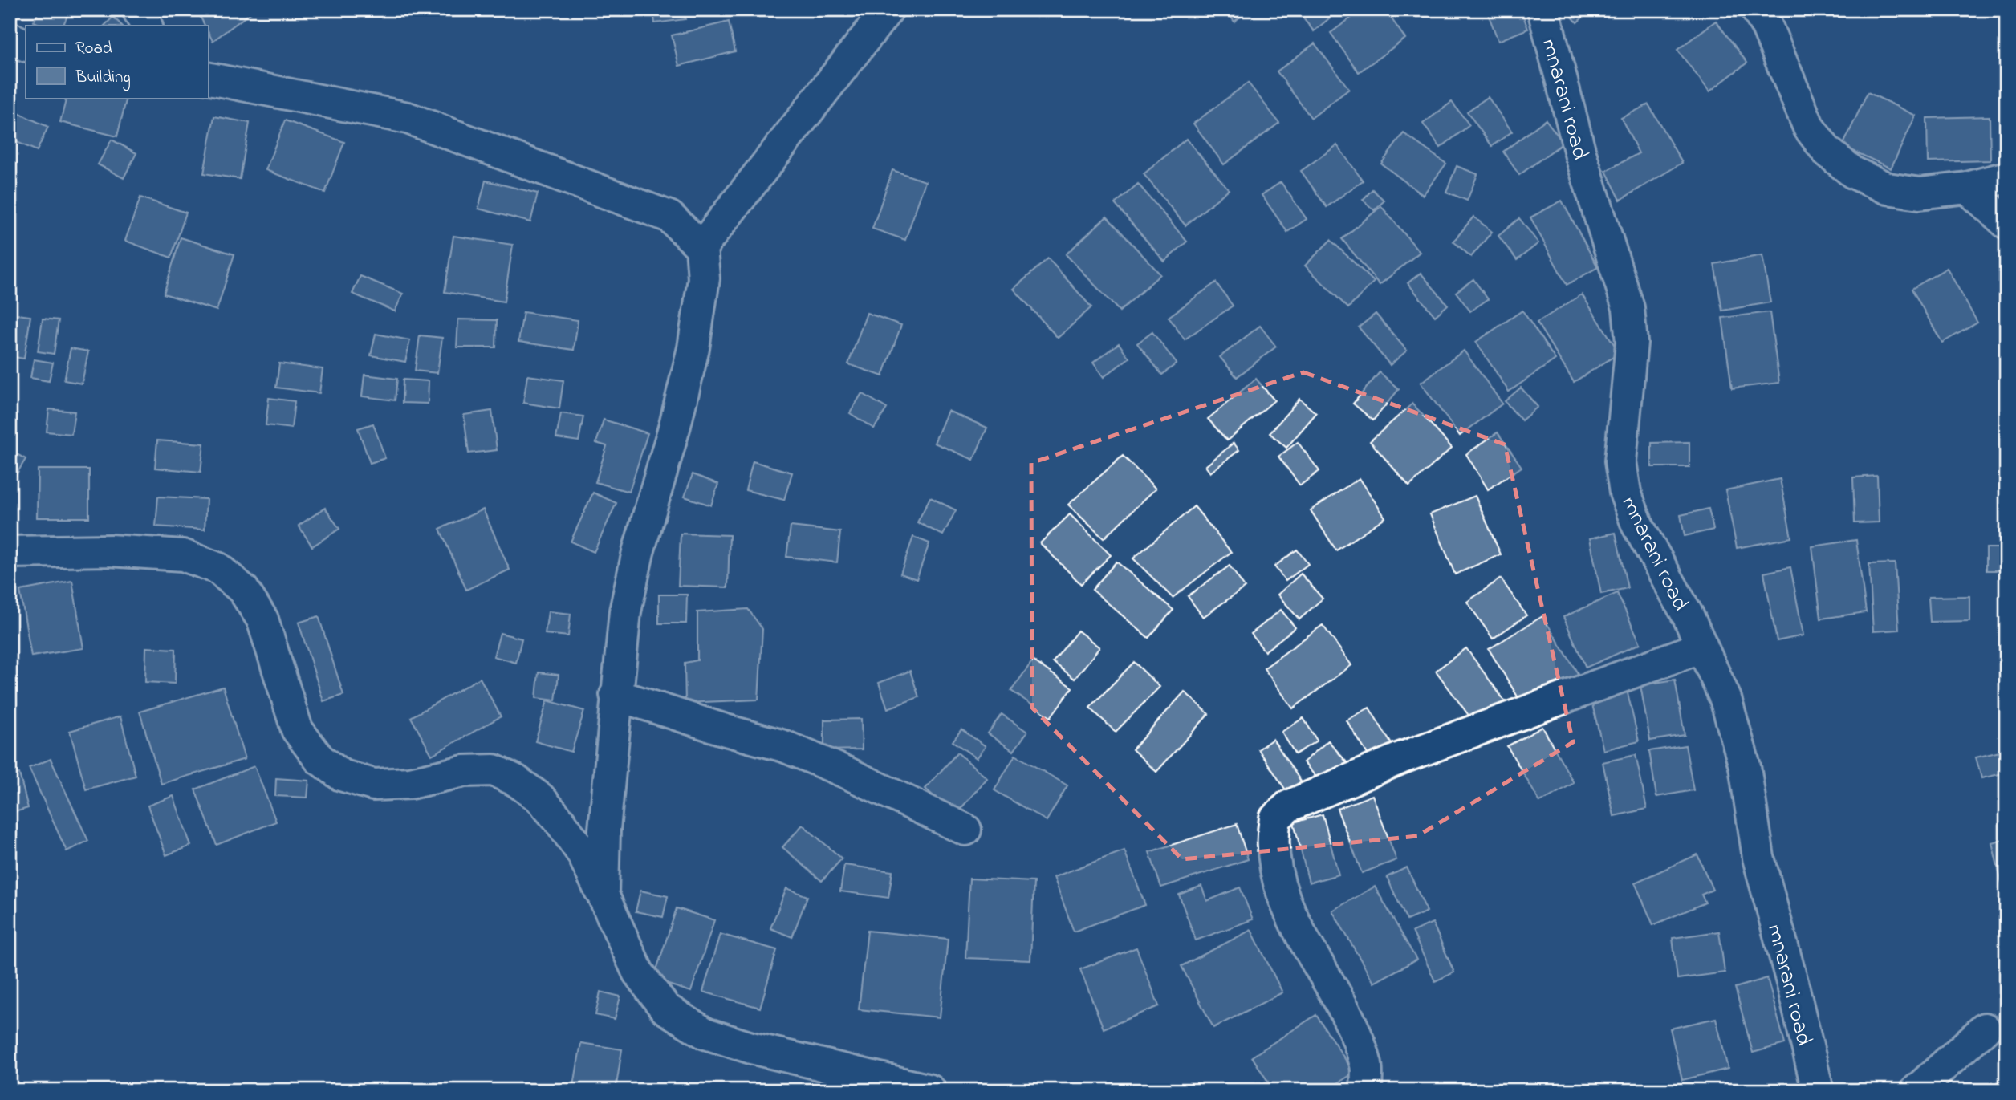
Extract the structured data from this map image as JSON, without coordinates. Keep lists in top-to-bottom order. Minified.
{"streets":{"street":["mnarani road"]},"legend":["Road","Building"]}
